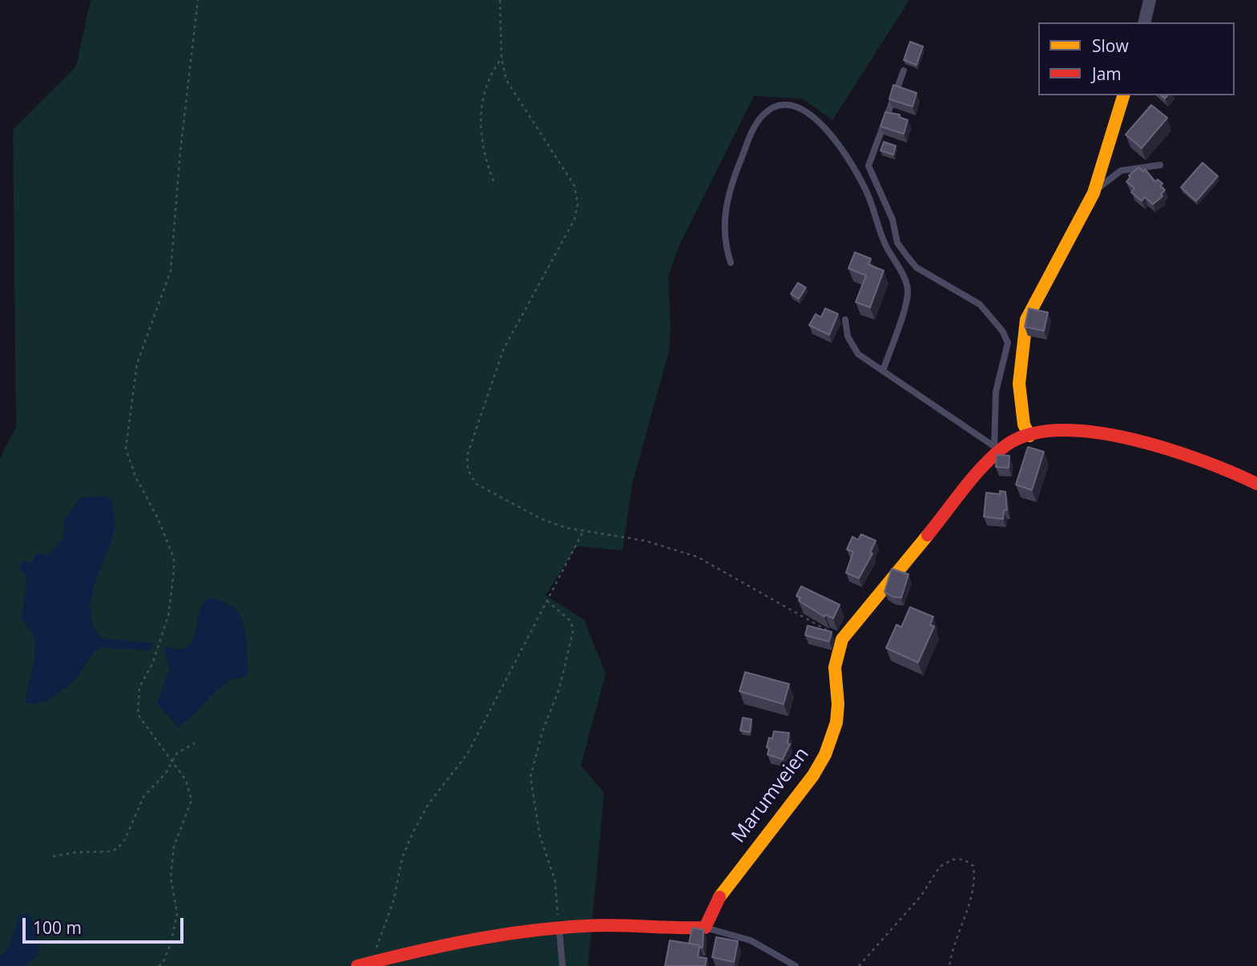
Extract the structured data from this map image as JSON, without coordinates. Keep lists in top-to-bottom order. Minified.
{"streets":{"street":["Marumveien"]},"legend":["Slow","Jam"],"scale_bar":"100 m"}
